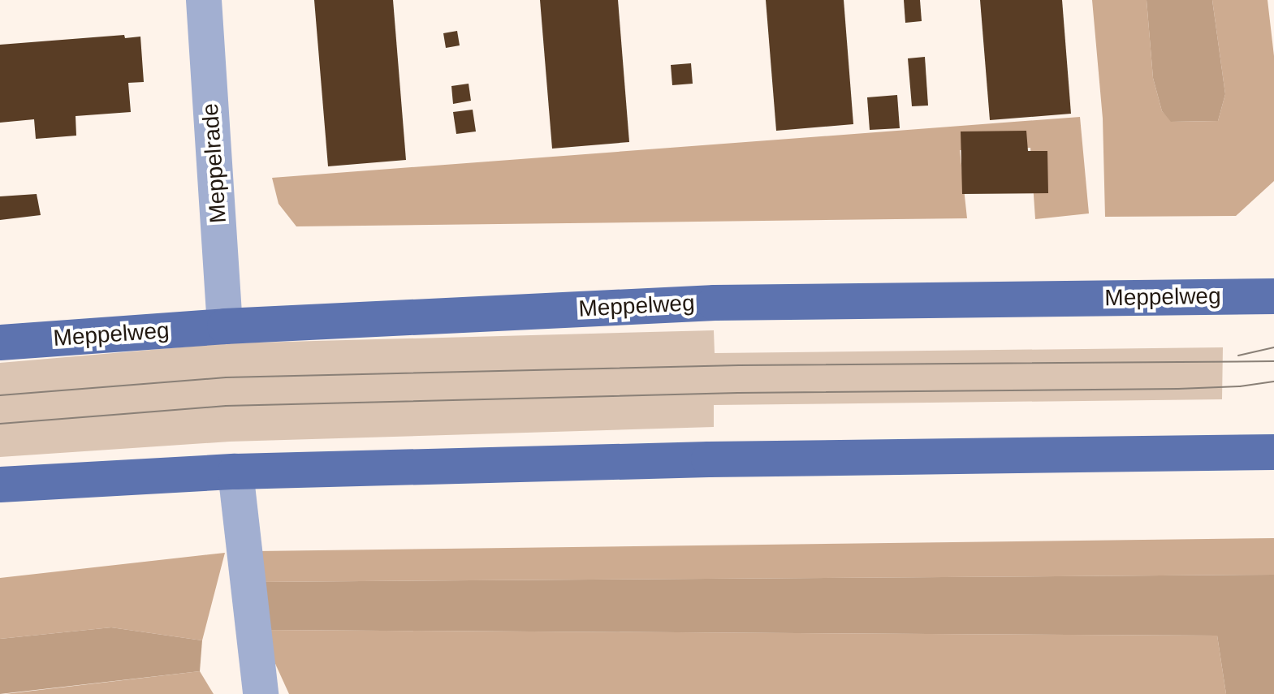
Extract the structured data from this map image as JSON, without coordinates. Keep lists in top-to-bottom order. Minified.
{"streets":{"main road":["Meppelweg"],"street":["Meppelrade"]},"crossings":[["Meppelrade","Meppelweg"]]}
